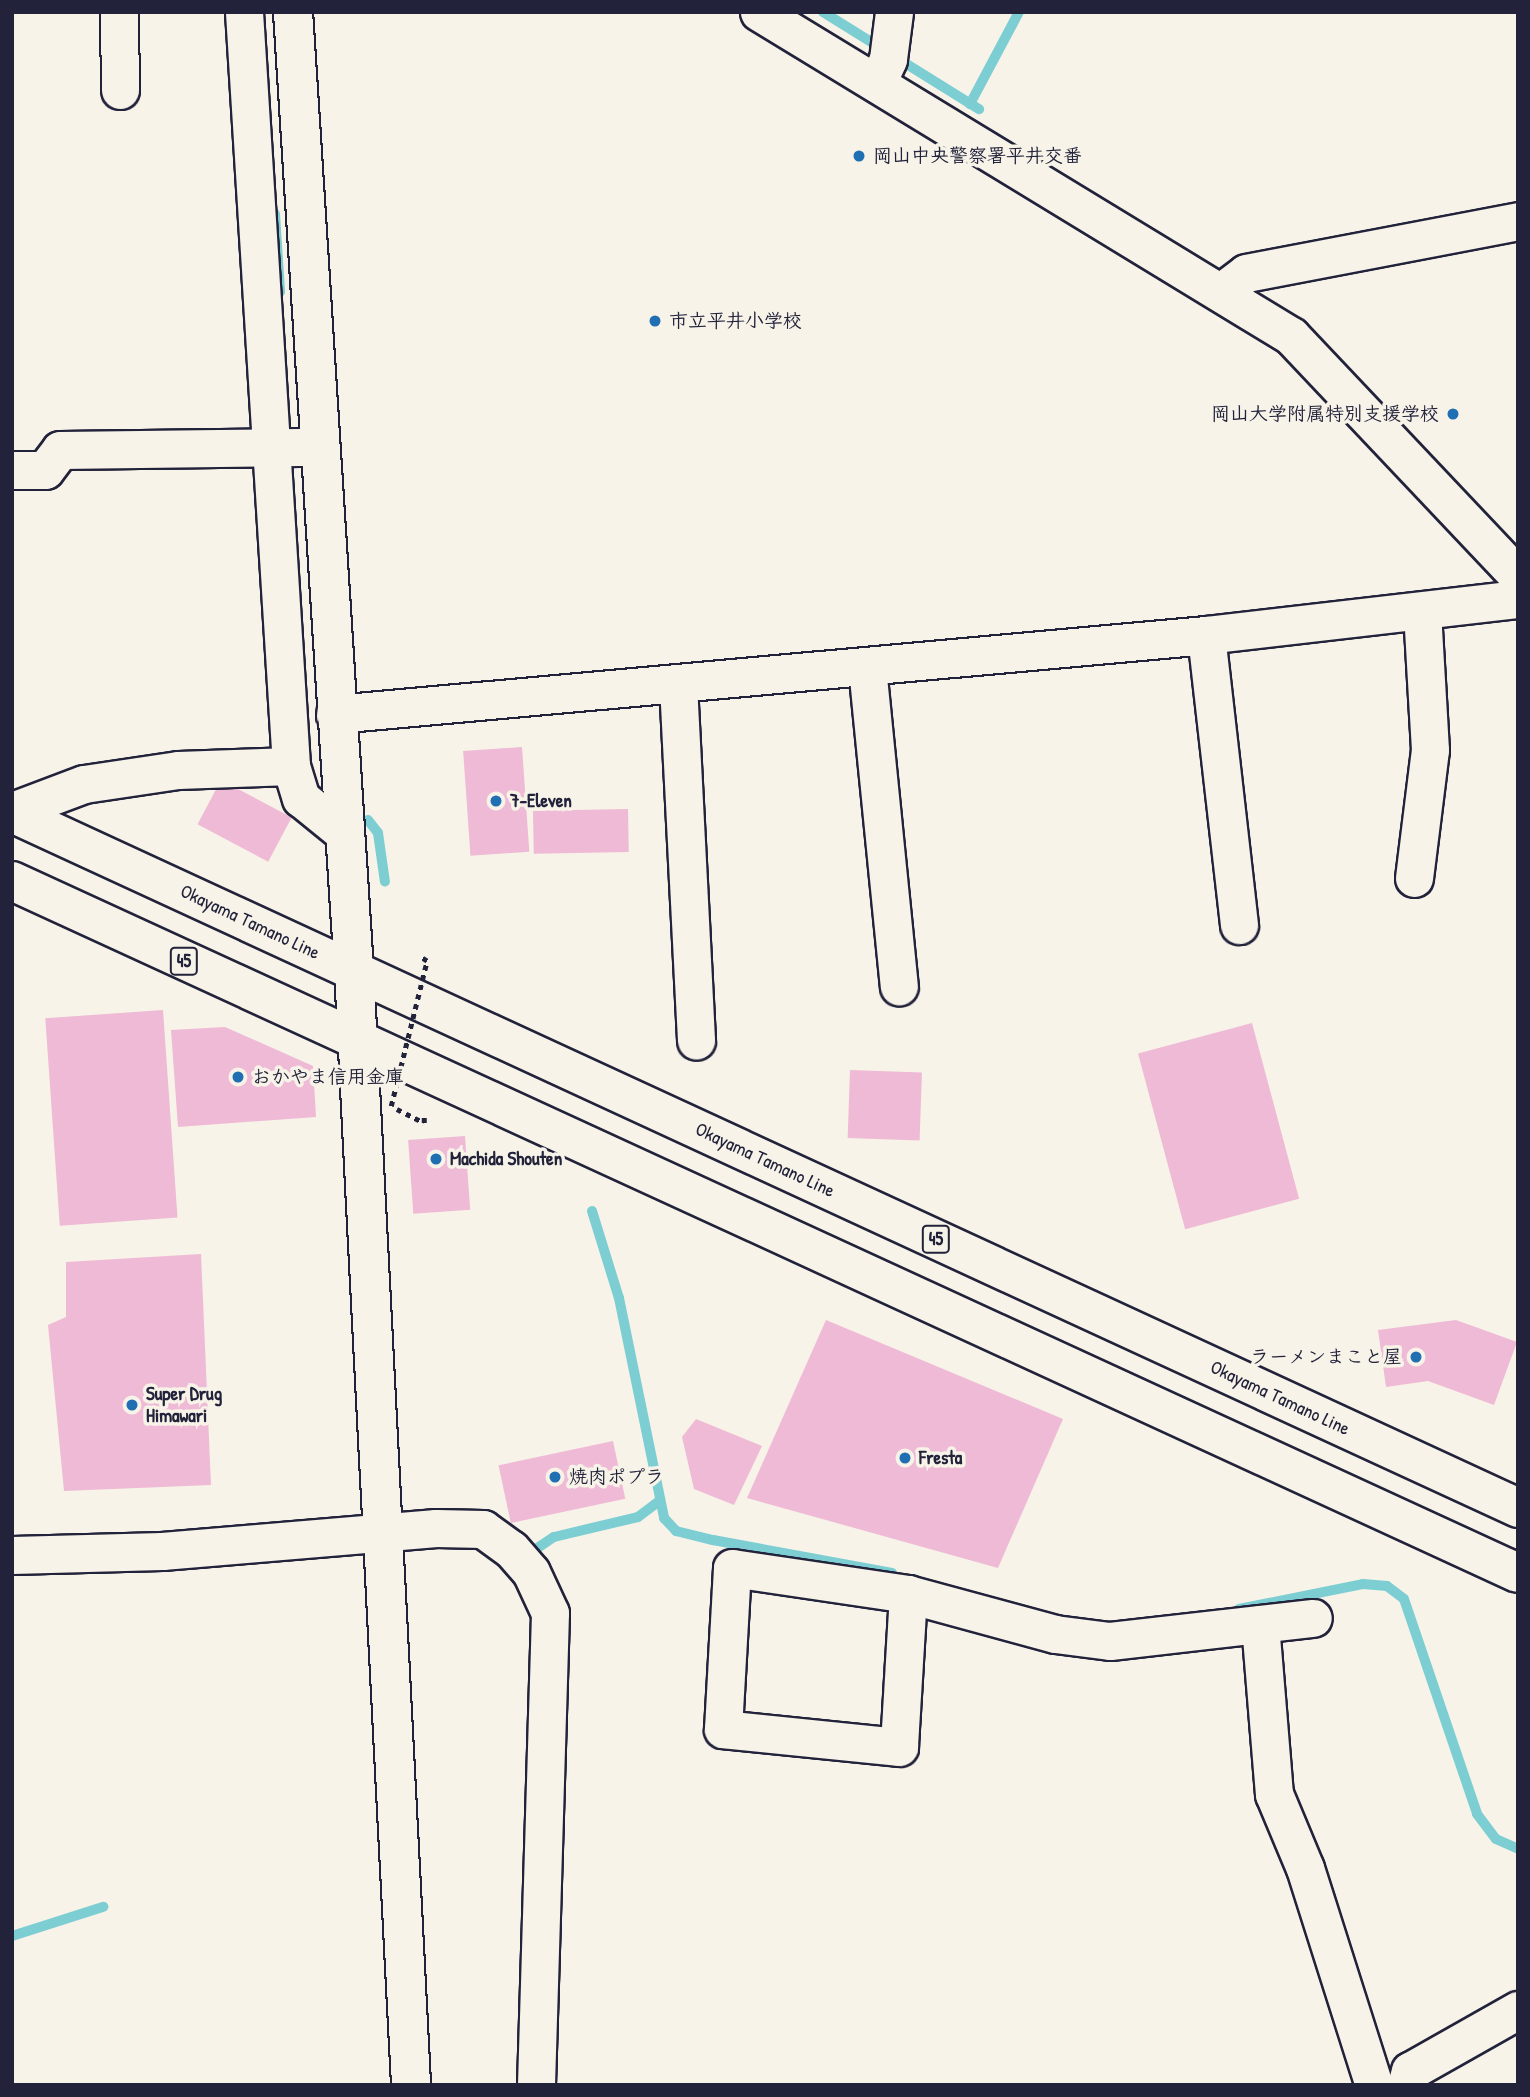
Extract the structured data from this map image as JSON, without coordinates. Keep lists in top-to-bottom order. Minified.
{"streets":{"main road":["Okayama Tamano Line","45"]},"places":["岡山中央警察署平井交番","市立平井小学校","岡山大学附属特別支援学校","7-Eleven","おかやま信用金庫","Machida Shouten","ラーメンまこと屋","Super Drug Himawari","Fresta","焼肉ポプラ"]}
